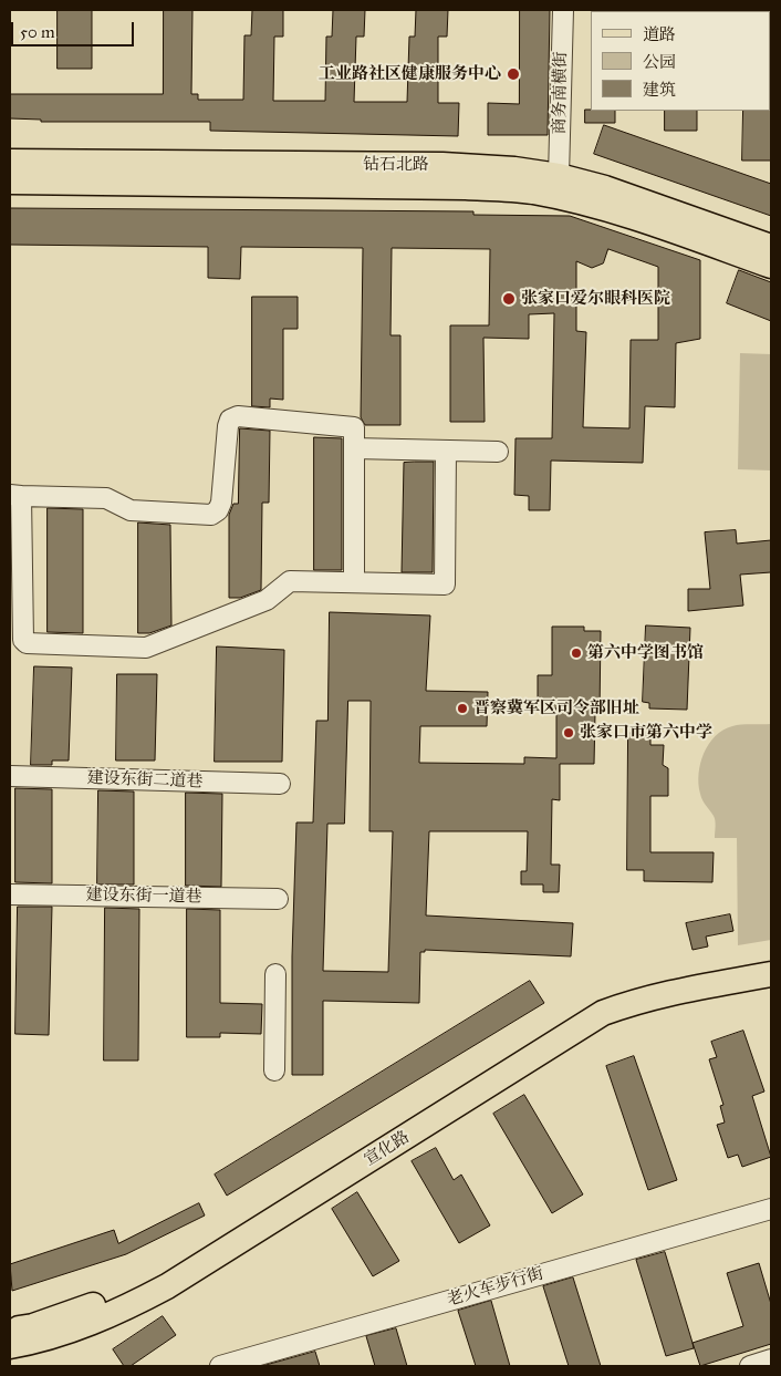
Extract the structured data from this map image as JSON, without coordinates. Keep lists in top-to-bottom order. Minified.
{"streets":{"main road":["钻石北路","宣化路"],"street":["商务南横街","建设东街二道巷","建设东街一道巷","老火车步行街"]},"crossings":[["商务南横街","钻石北路"]],"places":["工业路社区健康服务中心","张家口爱尔眼科医院","第六中学图书馆","晋察冀军区司令部旧址","张家口市第六中学"],"legend":["道路","公园","建筑"],"scale_bar":"50 m"}
